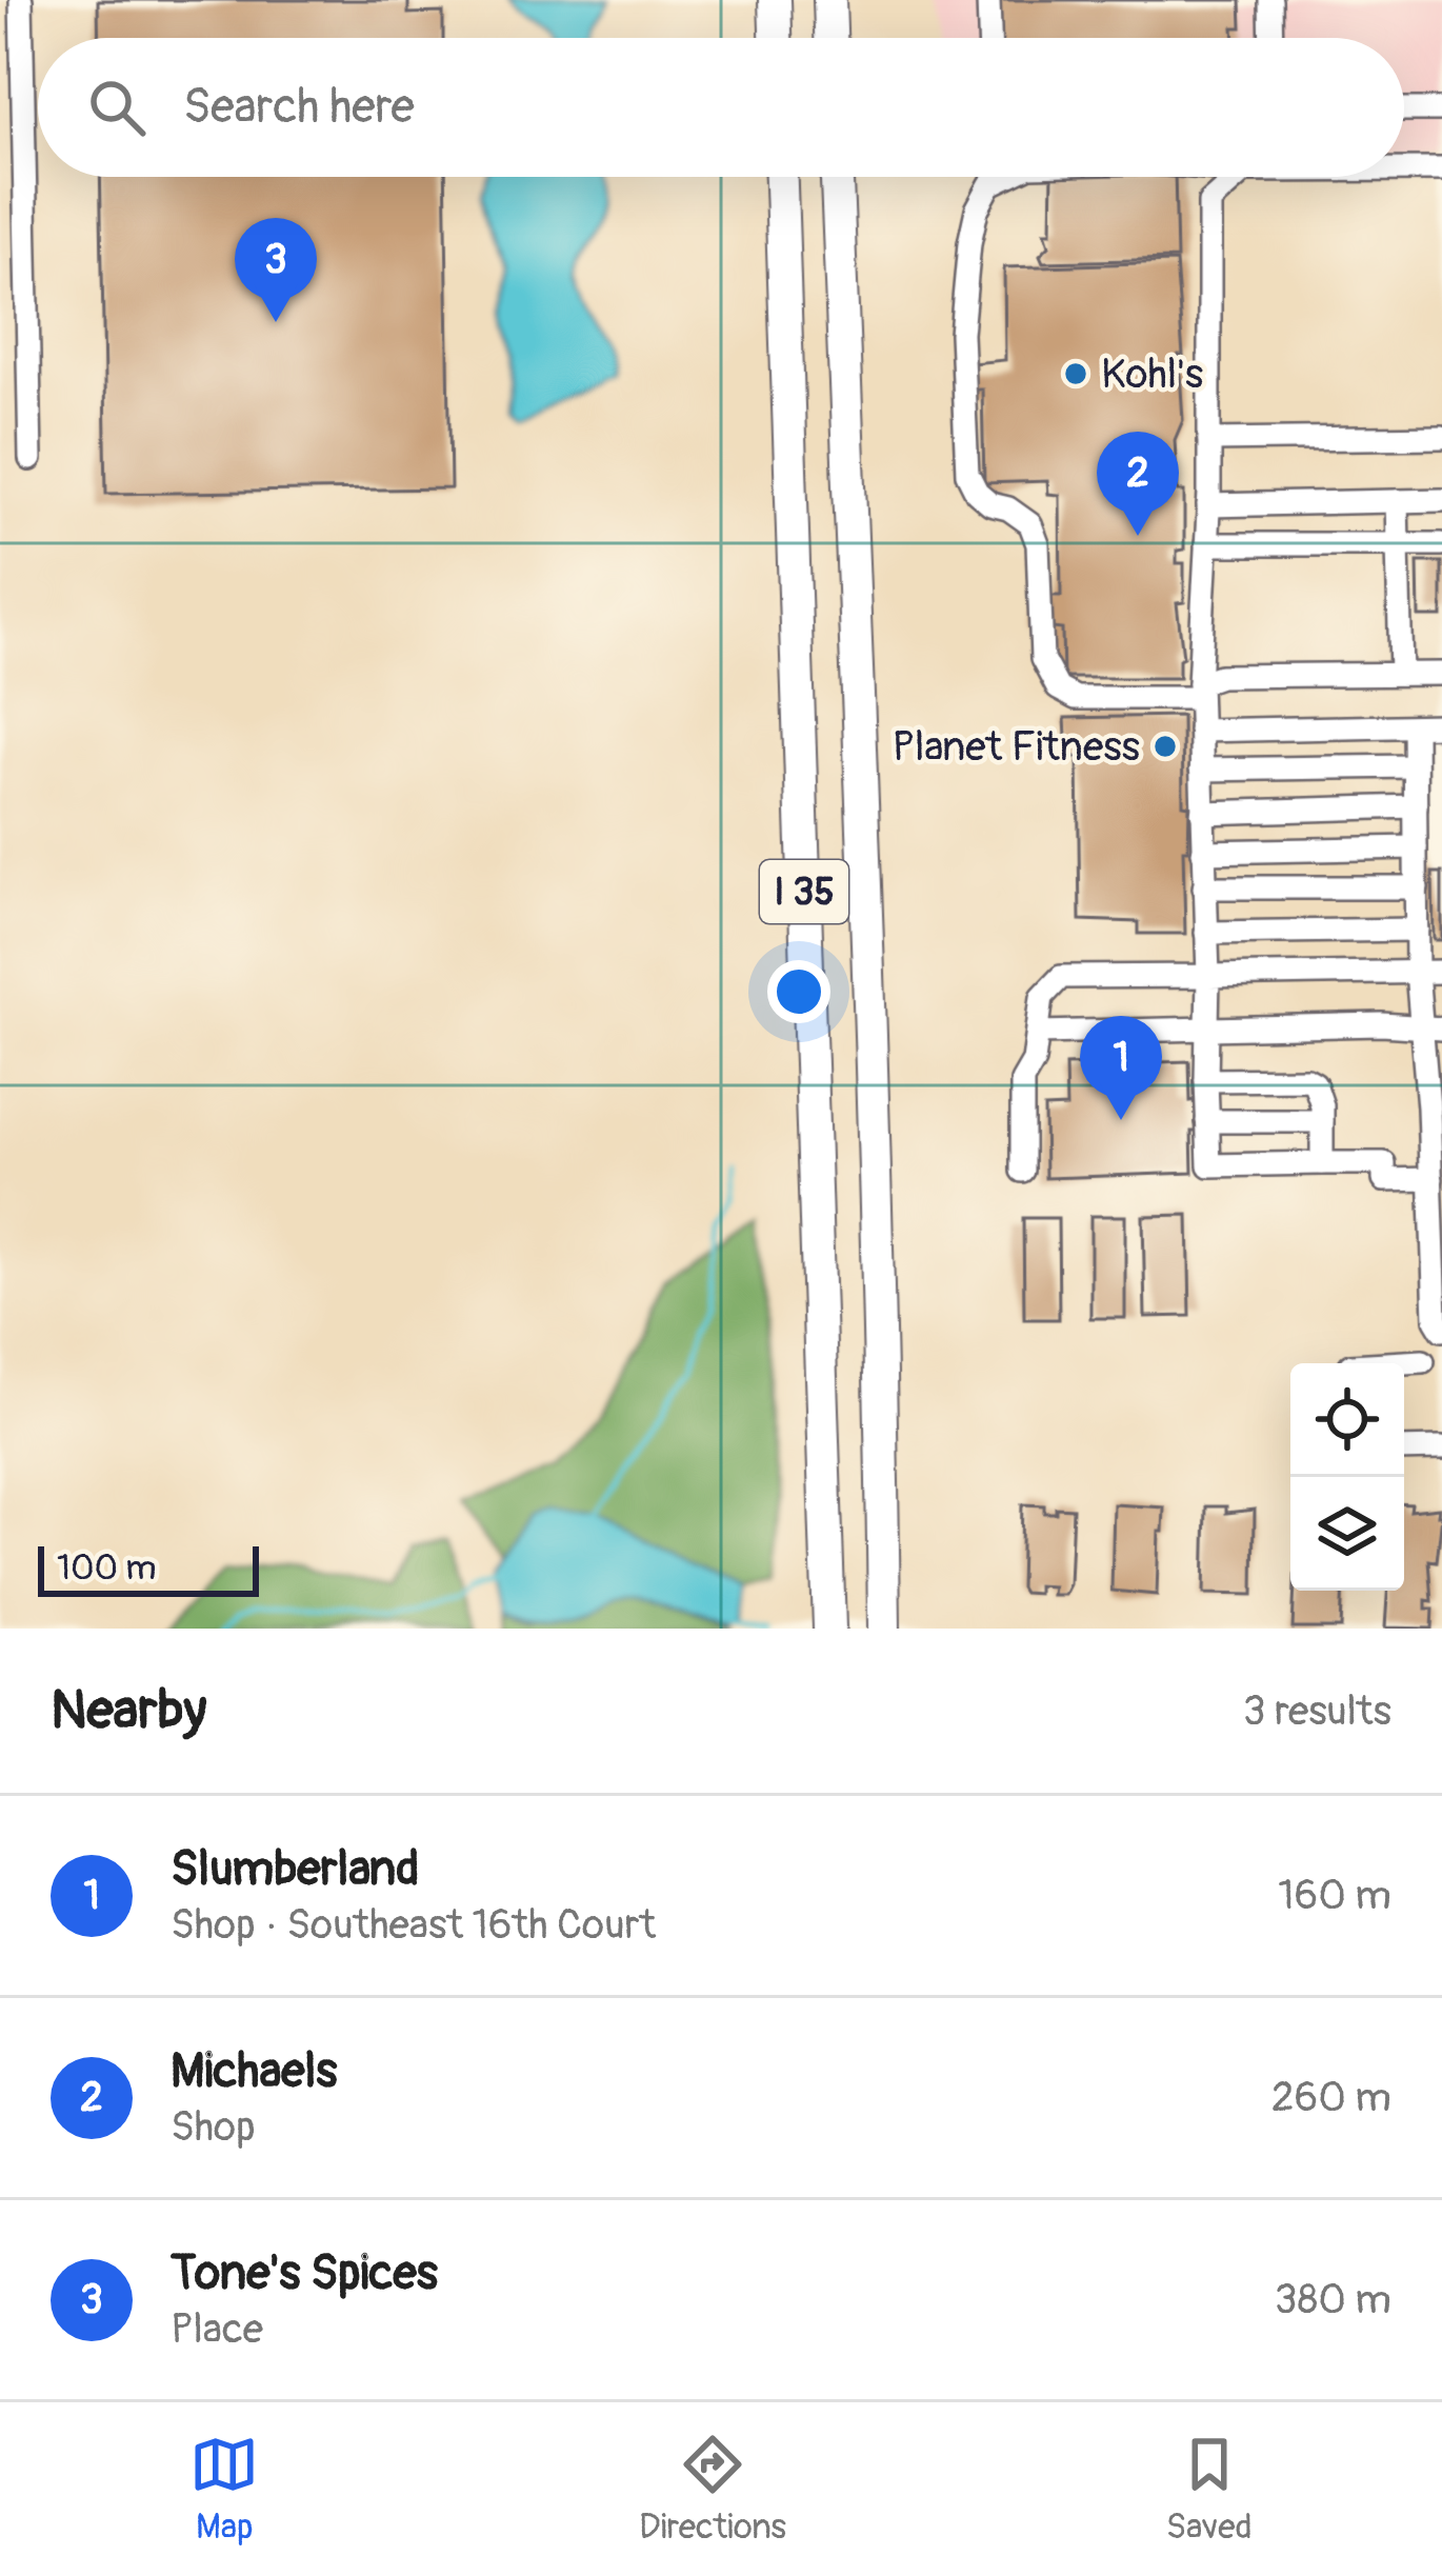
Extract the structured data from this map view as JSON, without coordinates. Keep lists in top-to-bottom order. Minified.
{"streets":{"highway":["I 35"]},"places":["Kohl's","Planet Fitness"],"scale_bar":"100 m","page":{"search":"Search here","pins":["3","2","1"],"scale":"100 m","heading":["Nearby","3 results"],"list":[{"mark":"1","name":"Slumberland","note":"Shop · Southeast 16th Court","value":"160 m"},{"mark":"2","name":"Michaels","note":"Shop","value":"260 m"},{"mark":"3","name":"Tone's Spices","note":"Place","value":"380 m"}],"nav":["Map","Directions","Saved"]}}
